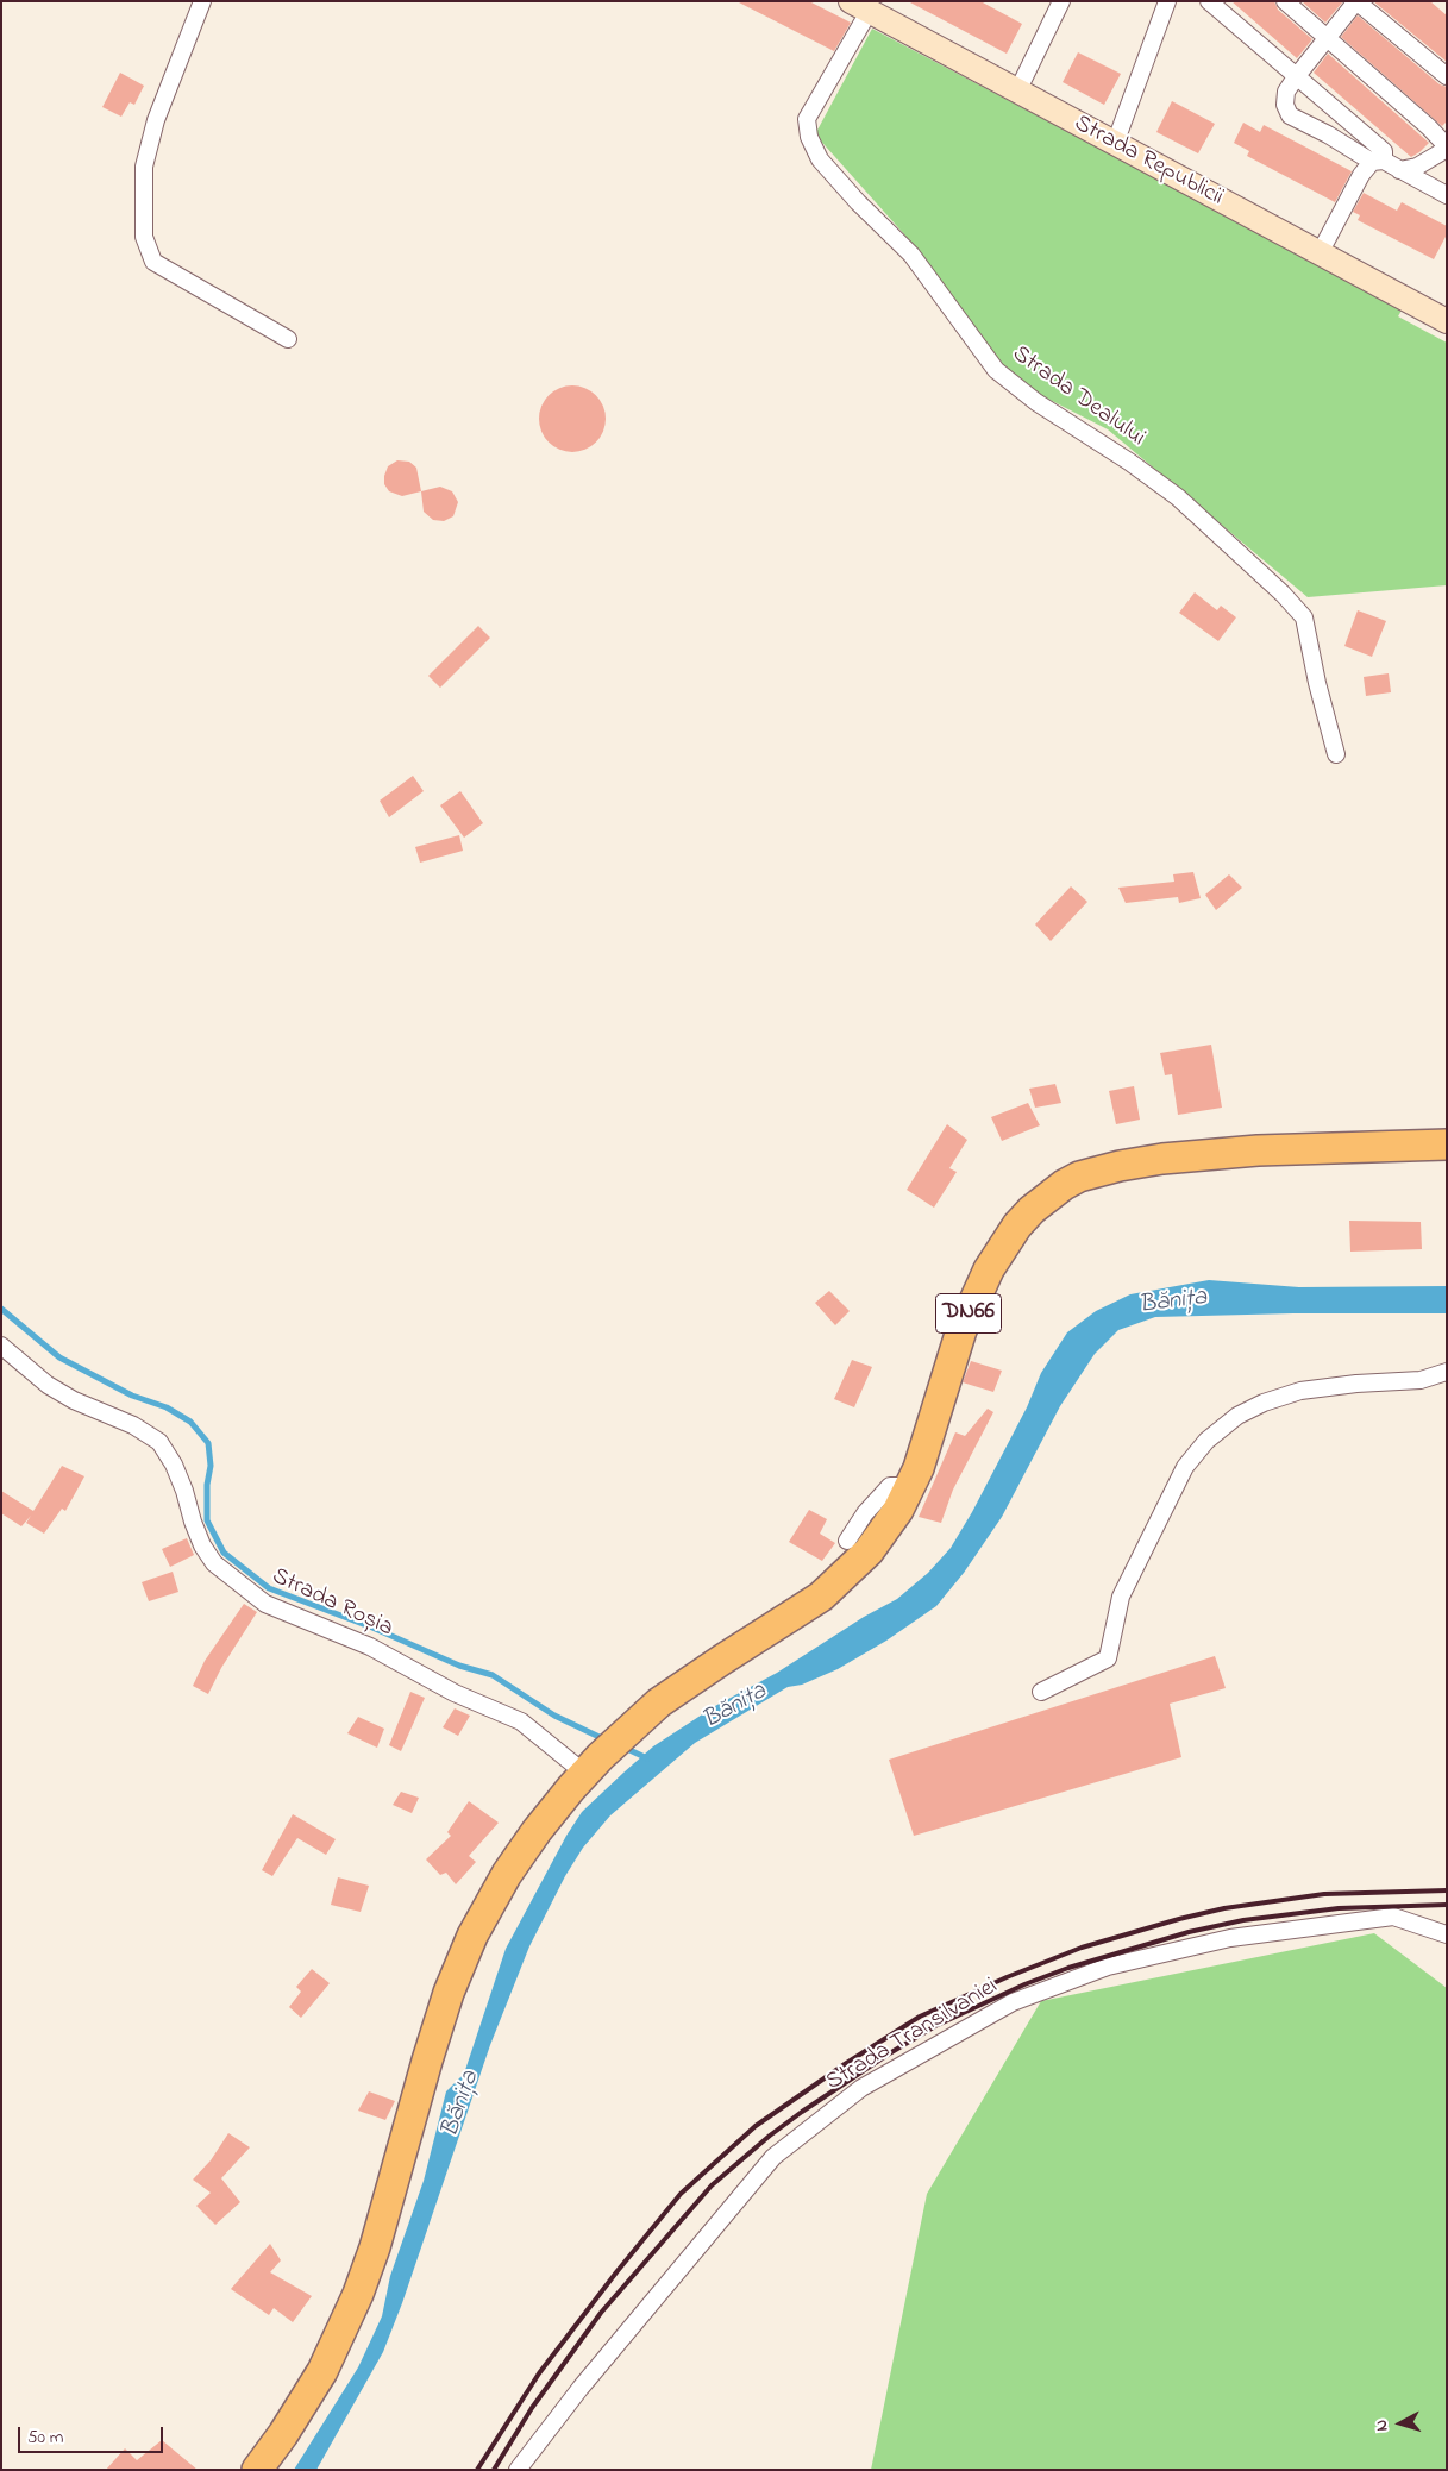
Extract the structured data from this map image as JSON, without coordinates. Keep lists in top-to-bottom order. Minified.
{"streets":{"highway":["DN66"],"main road":["Strada Republicii"],"street":["Strada Dealului","Strada Roșia","Strada Transilvaniei"]},"crossings":[["Strada Republicii","Strada Dealului"],["DN66","Strada Roșia"]],"water":["Bănița"],"scale_bar":"50 m","north":"left"}
